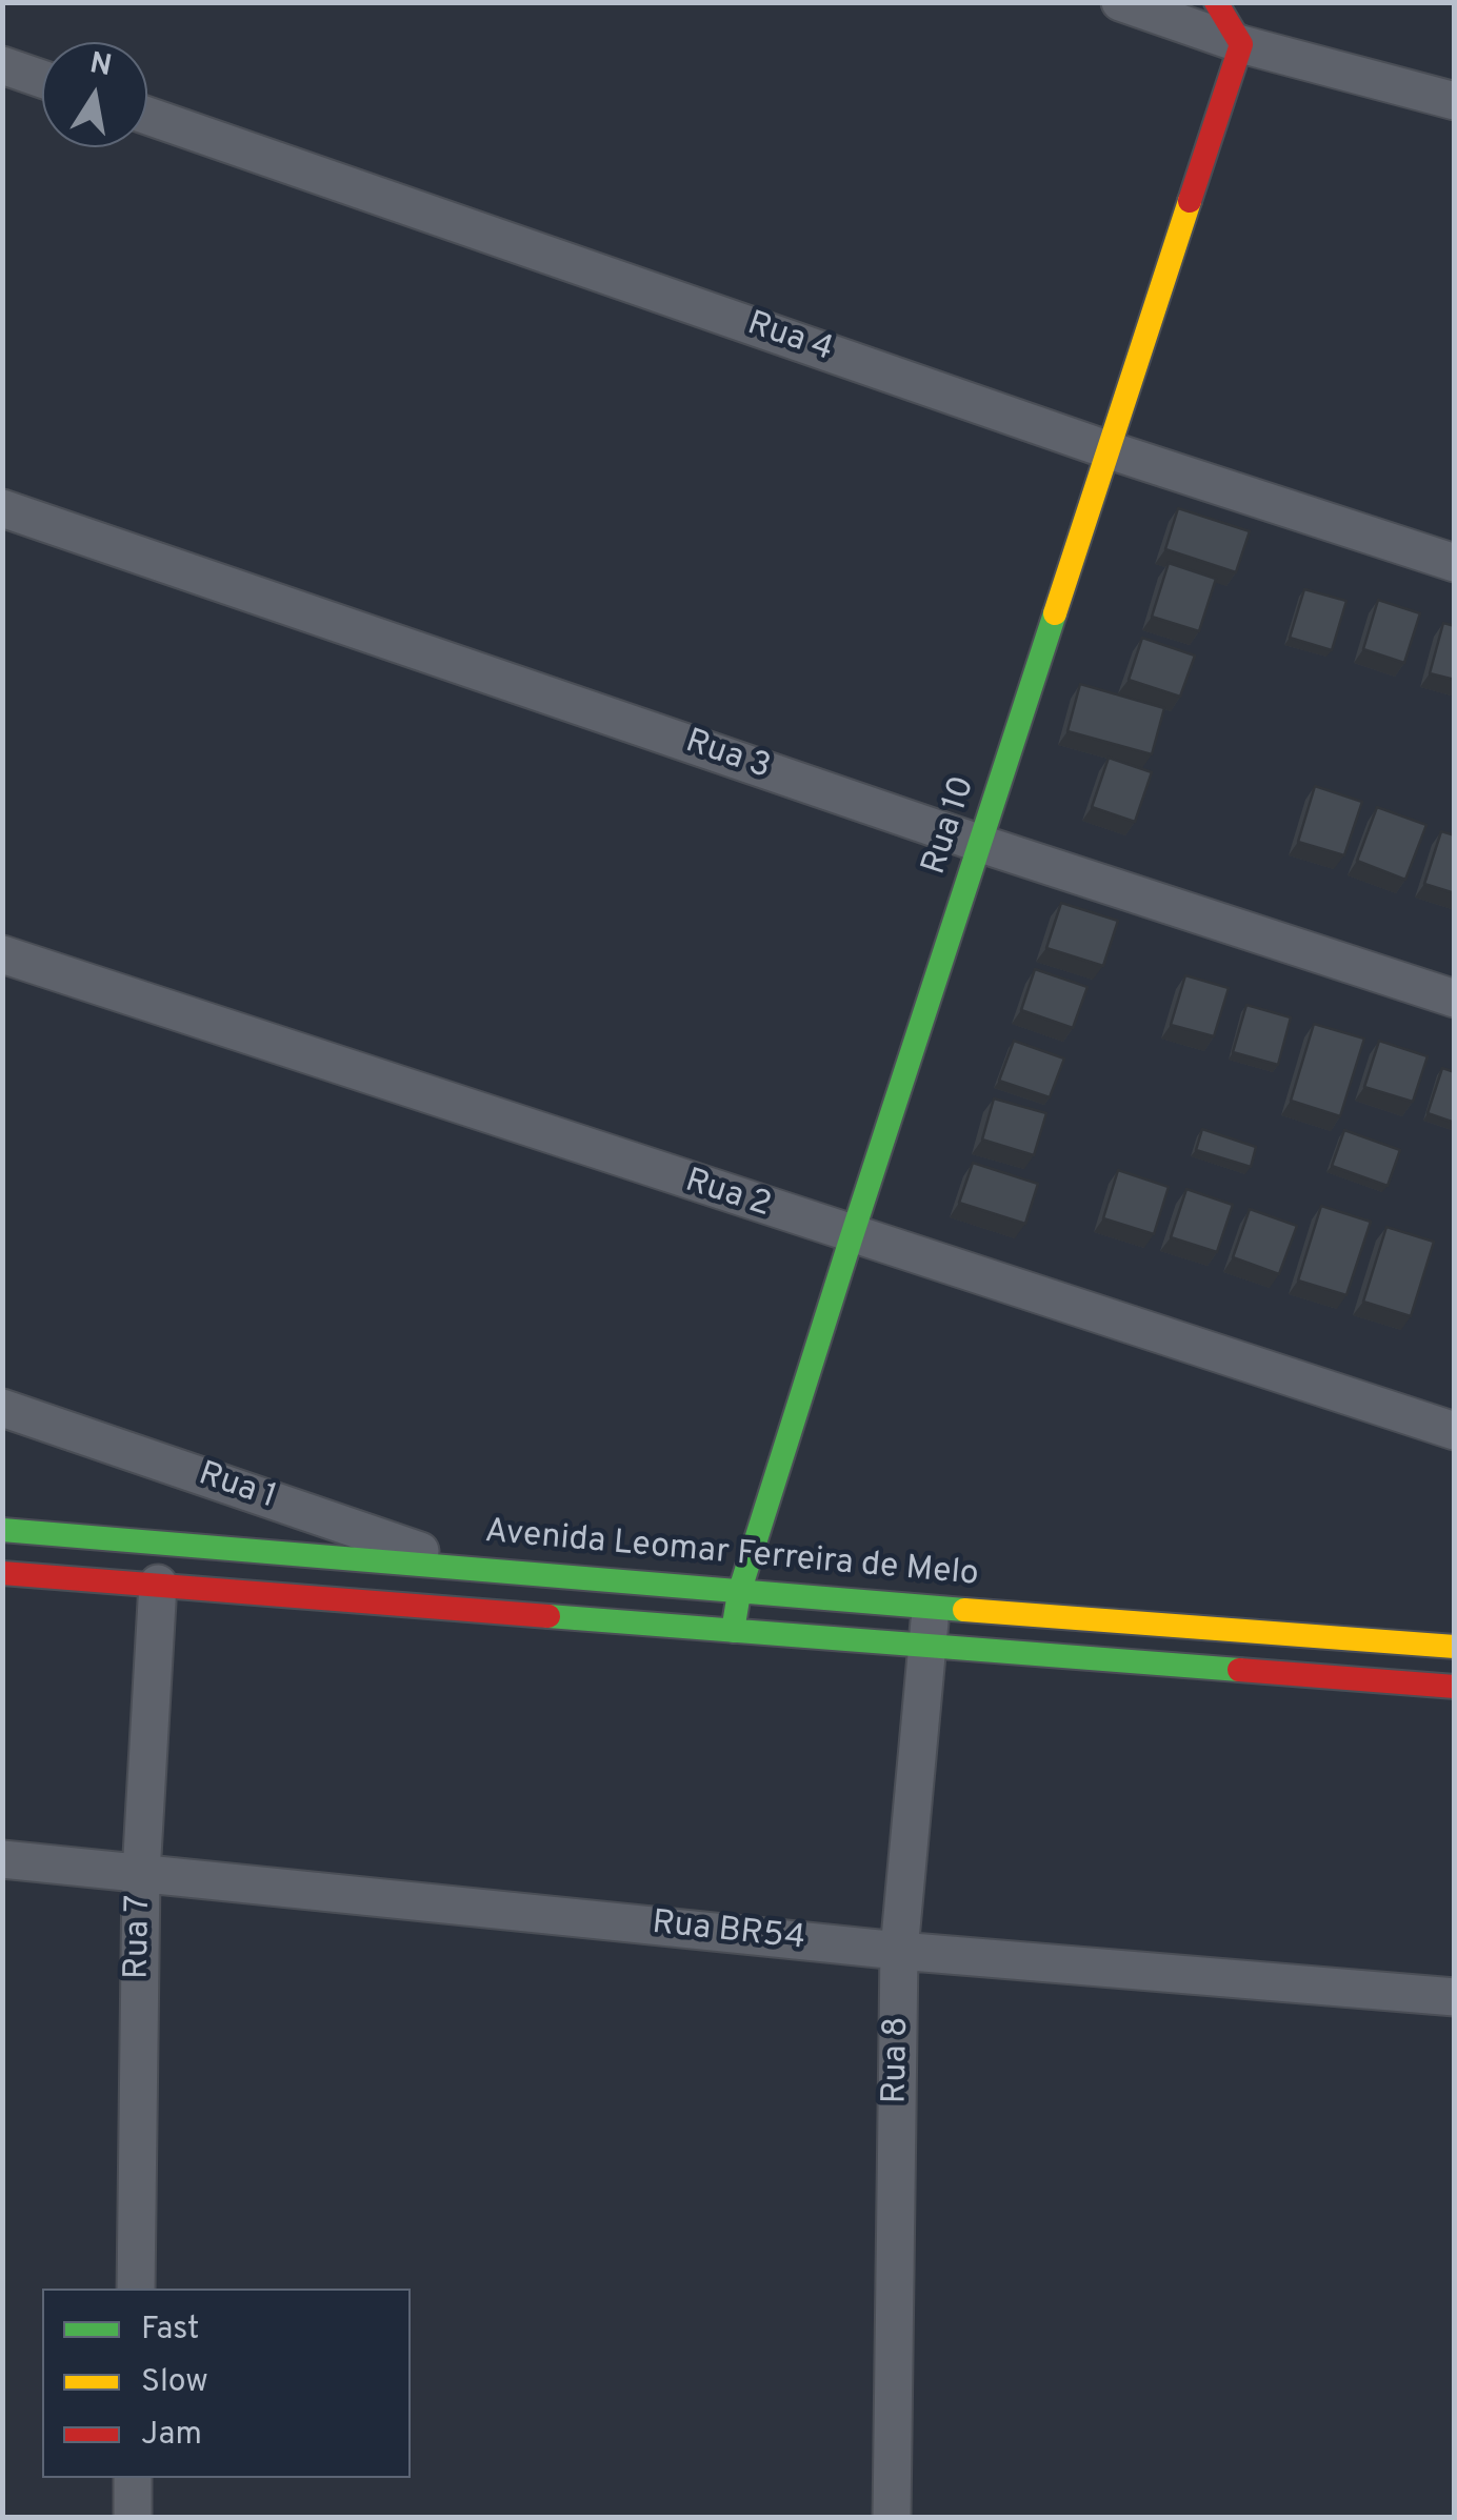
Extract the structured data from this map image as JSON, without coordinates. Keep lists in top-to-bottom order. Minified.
{"streets":{"street":["Rua 4","Rua 3","Rua 10","Rua 2","Rua 1","Avenida Leomar Ferreira de Melo","Rua BR54","Rua 7","Rua 8"]},"crossings":[["Rua 4","Rua 10"],["Rua 3","Rua 10"],["Rua 10","Rua 2"],["Rua 10","Avenida Leomar Ferreira de Melo"],["Rua 1","Avenida Leomar Ferreira de Melo"],["Avenida Leomar Ferreira de Melo","Rua 8"],["Rua BR54","Rua 7"],["Rua BR54","Rua 8"]],"legend":["Fast","Slow","Jam"],"north":"top"}
